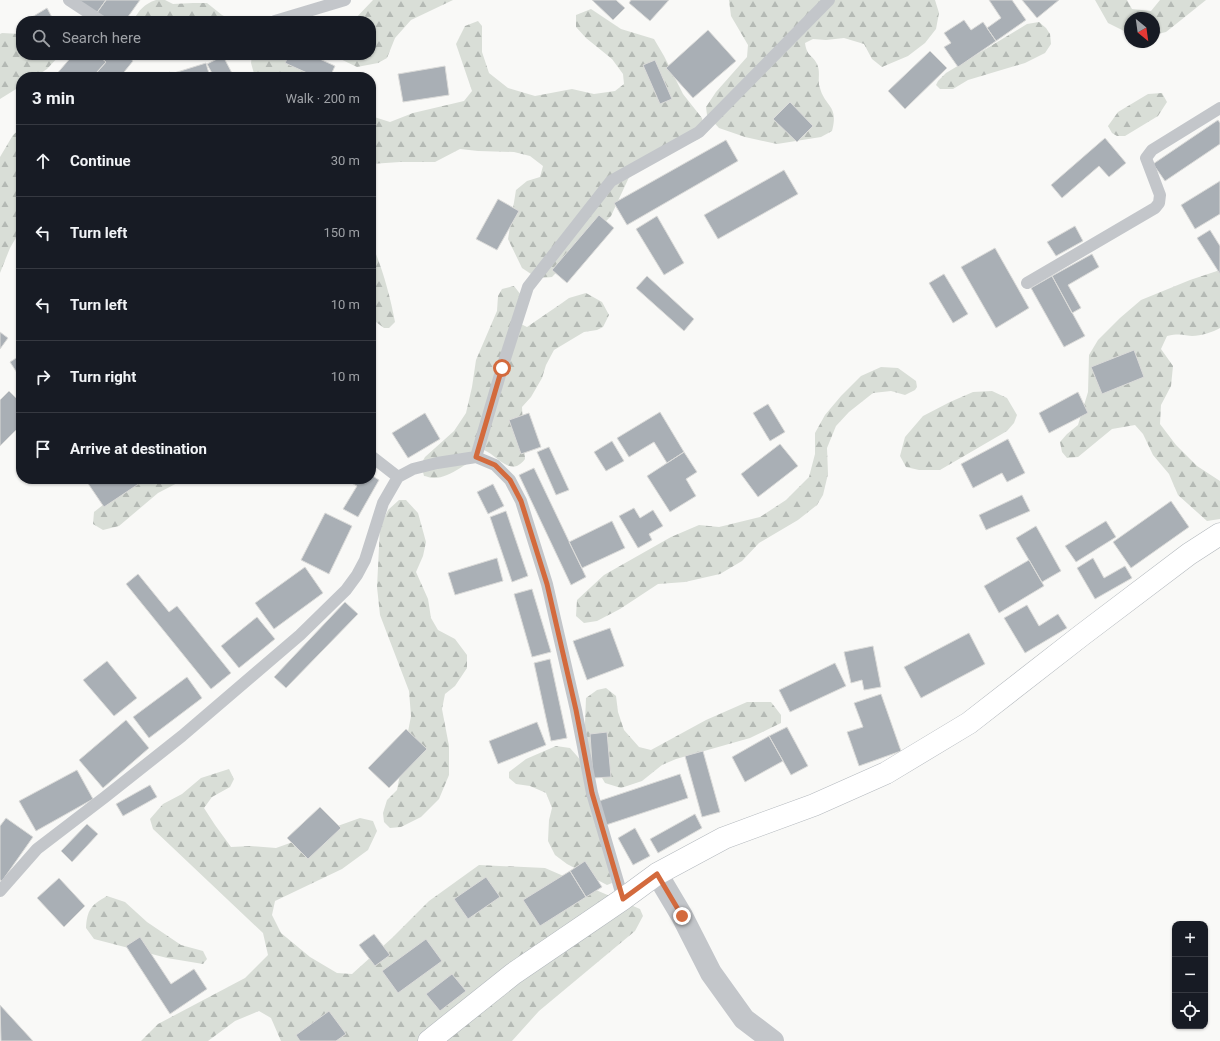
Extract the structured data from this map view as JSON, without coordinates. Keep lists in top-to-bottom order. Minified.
{"north":"bottom right","page":{"search":"Search here","heading":["3 min","Walk · 200 m"],"list":[["Continue","30 m"],["Turn left","150 m"],["Turn left","10 m"],["Turn right","10 m"],"Arrive at destination"],"map_buttons":["+","−"]}}
